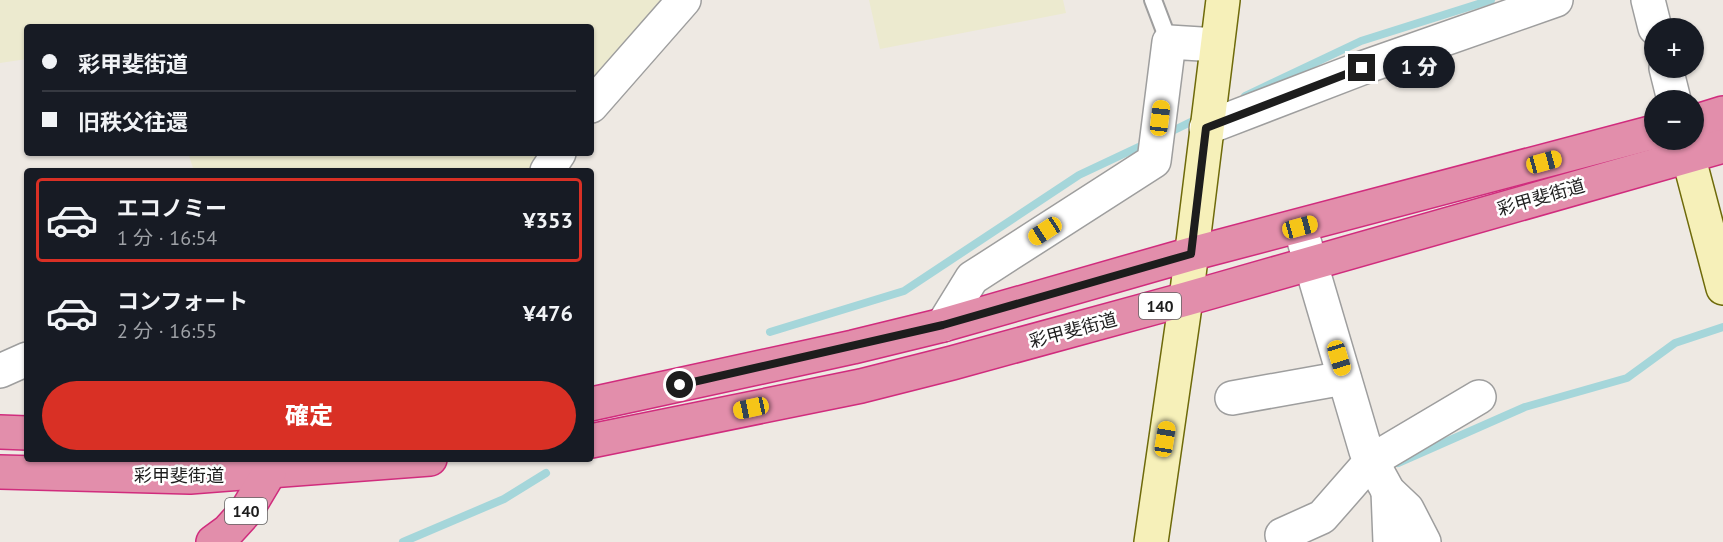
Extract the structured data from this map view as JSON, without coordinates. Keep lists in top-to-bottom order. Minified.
{"streets":{"highway":["彩甲斐街道","140"]},"crossings":[["彩甲斐街道","140"]],"page":{"map_buttons":["+","−"],"banner":["彩甲斐街道","旧秩父往還"],"bubble":"1 分","list":[{"name":"エコノミー","note":"1 分 · 16:54","value":"¥353"},{"name":"コンフォート","note":"2 分 · 16:55","value":"¥476"}],"buttons":"確定"}}
